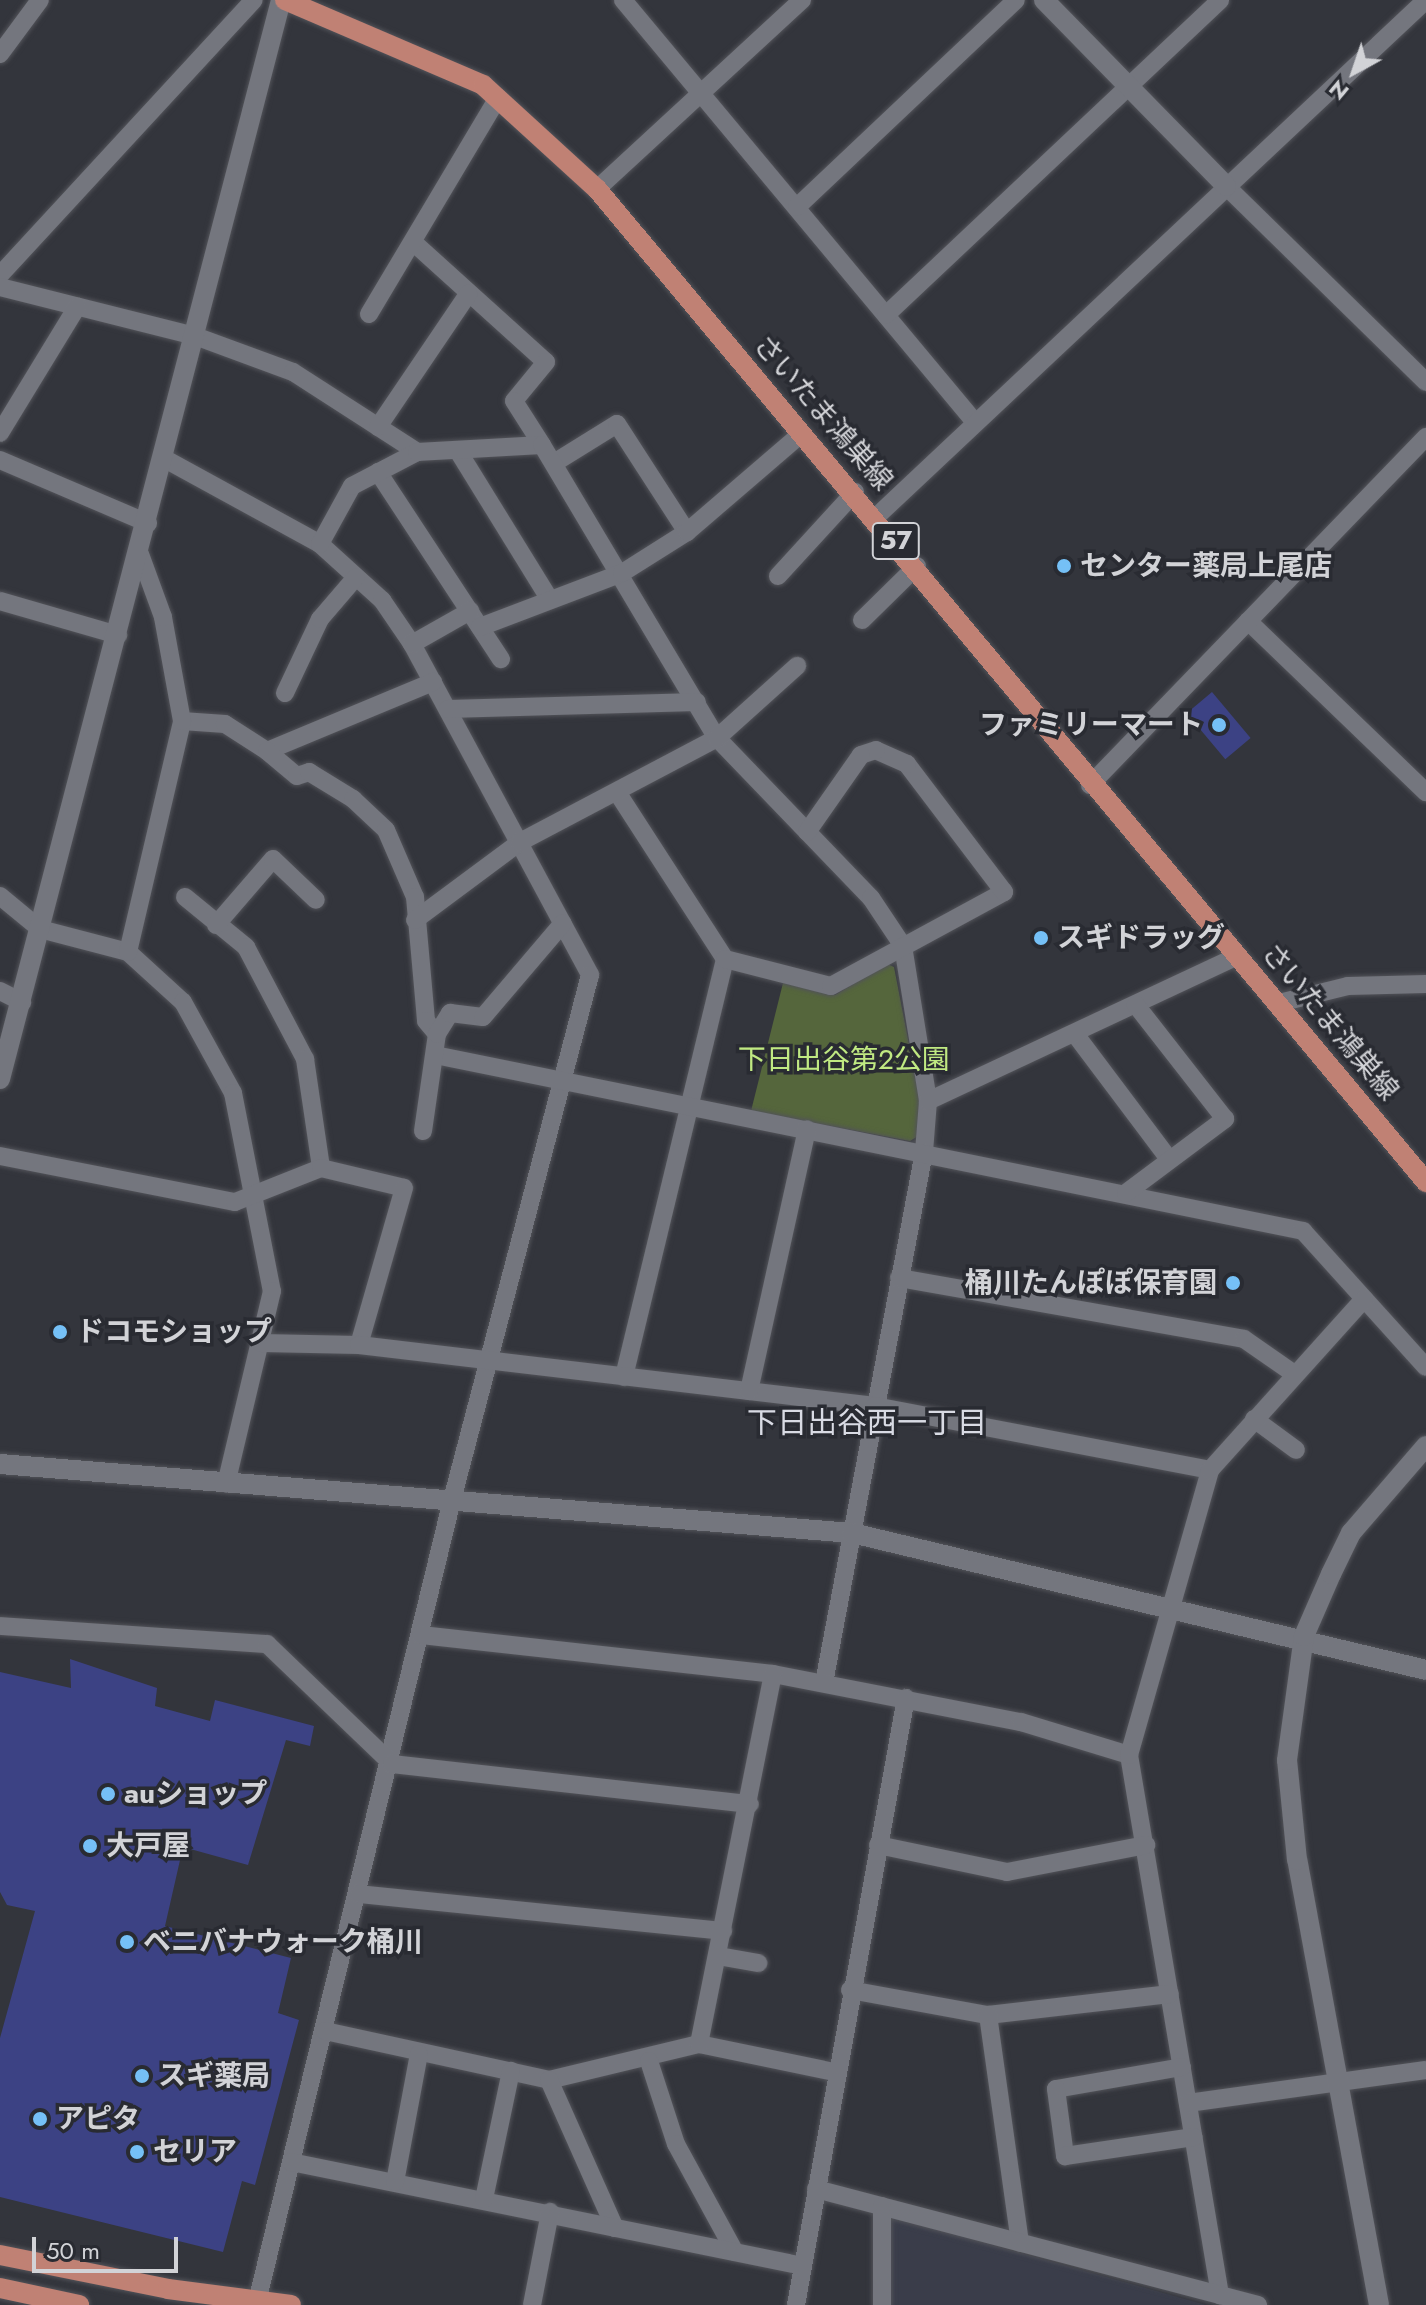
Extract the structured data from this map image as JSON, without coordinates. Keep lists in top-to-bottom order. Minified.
{"streets":{"main road":["さいたま鴻巣線","57"]},"districts":["下日出谷西一丁目"],"parks":["下日出谷第2公園"],"places":["センター薬局上尾店","ファミリーマート","スギドラッグ","桶川たんぽぽ保育園","ドコモショップ","auショップ","大戸屋","ベニバナウォーク桶川","スギ薬局","アピタ","セリア"],"scale_bar":"50 m","north":"bottom left"}
